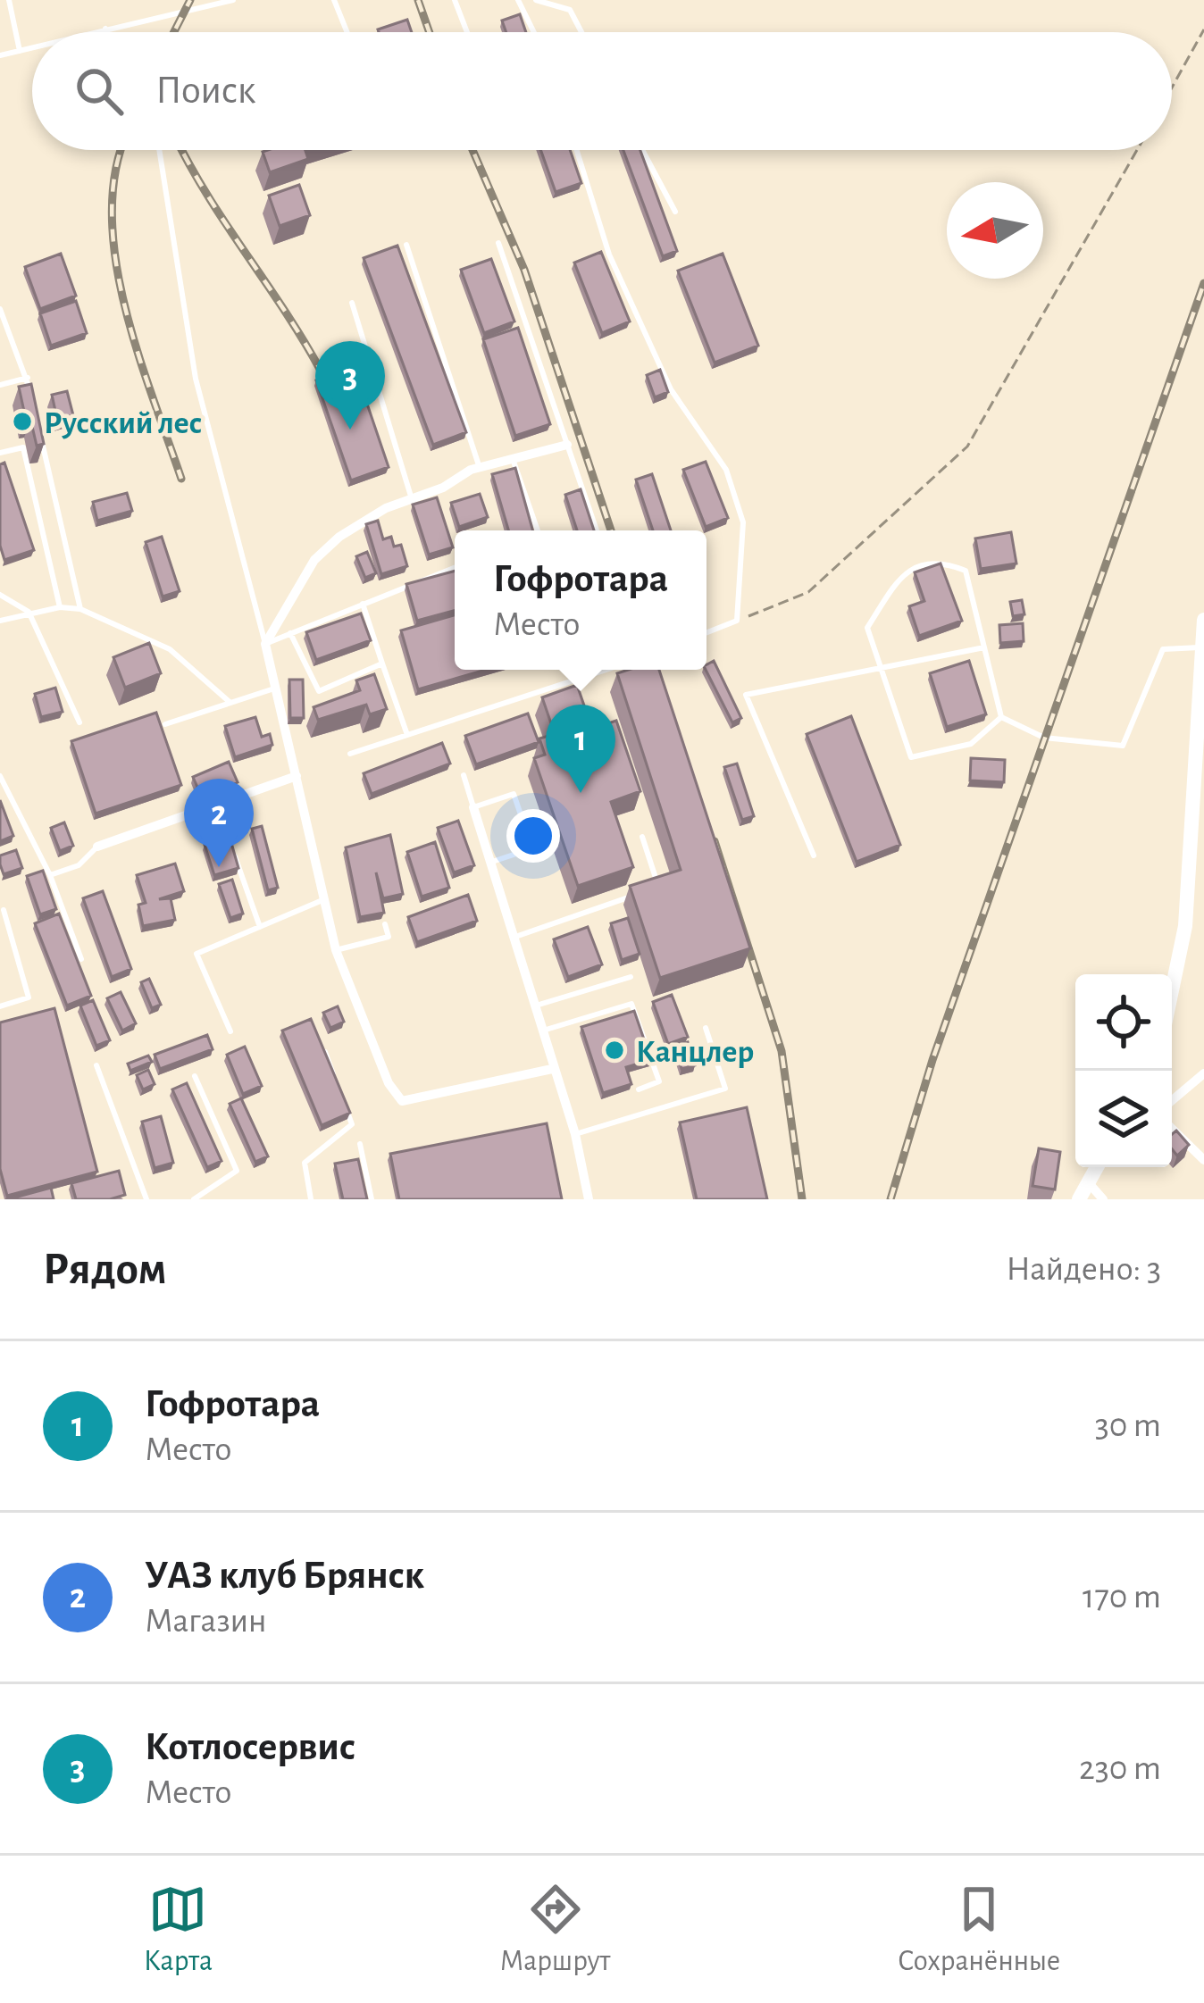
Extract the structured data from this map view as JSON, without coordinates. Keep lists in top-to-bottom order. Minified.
{"places":["Русский лес","Канцлер"],"north":"left","page":{"search":"Поиск","pins":["3","1","2"],"popup":["Гофротара","Место"],"heading":["Рядом","Найдено: 3"],"list":[{"mark":"1","name":"Гофротара","note":"Место","value":"30 m"},{"mark":"2","name":"УАЗ клуб Брянск","note":"Магазин","value":"170 m"},{"mark":"3","name":"Котлосервис","note":"Место","value":"230 m"}],"nav":["Карта","Маршрут","Сохранённые"]}}
